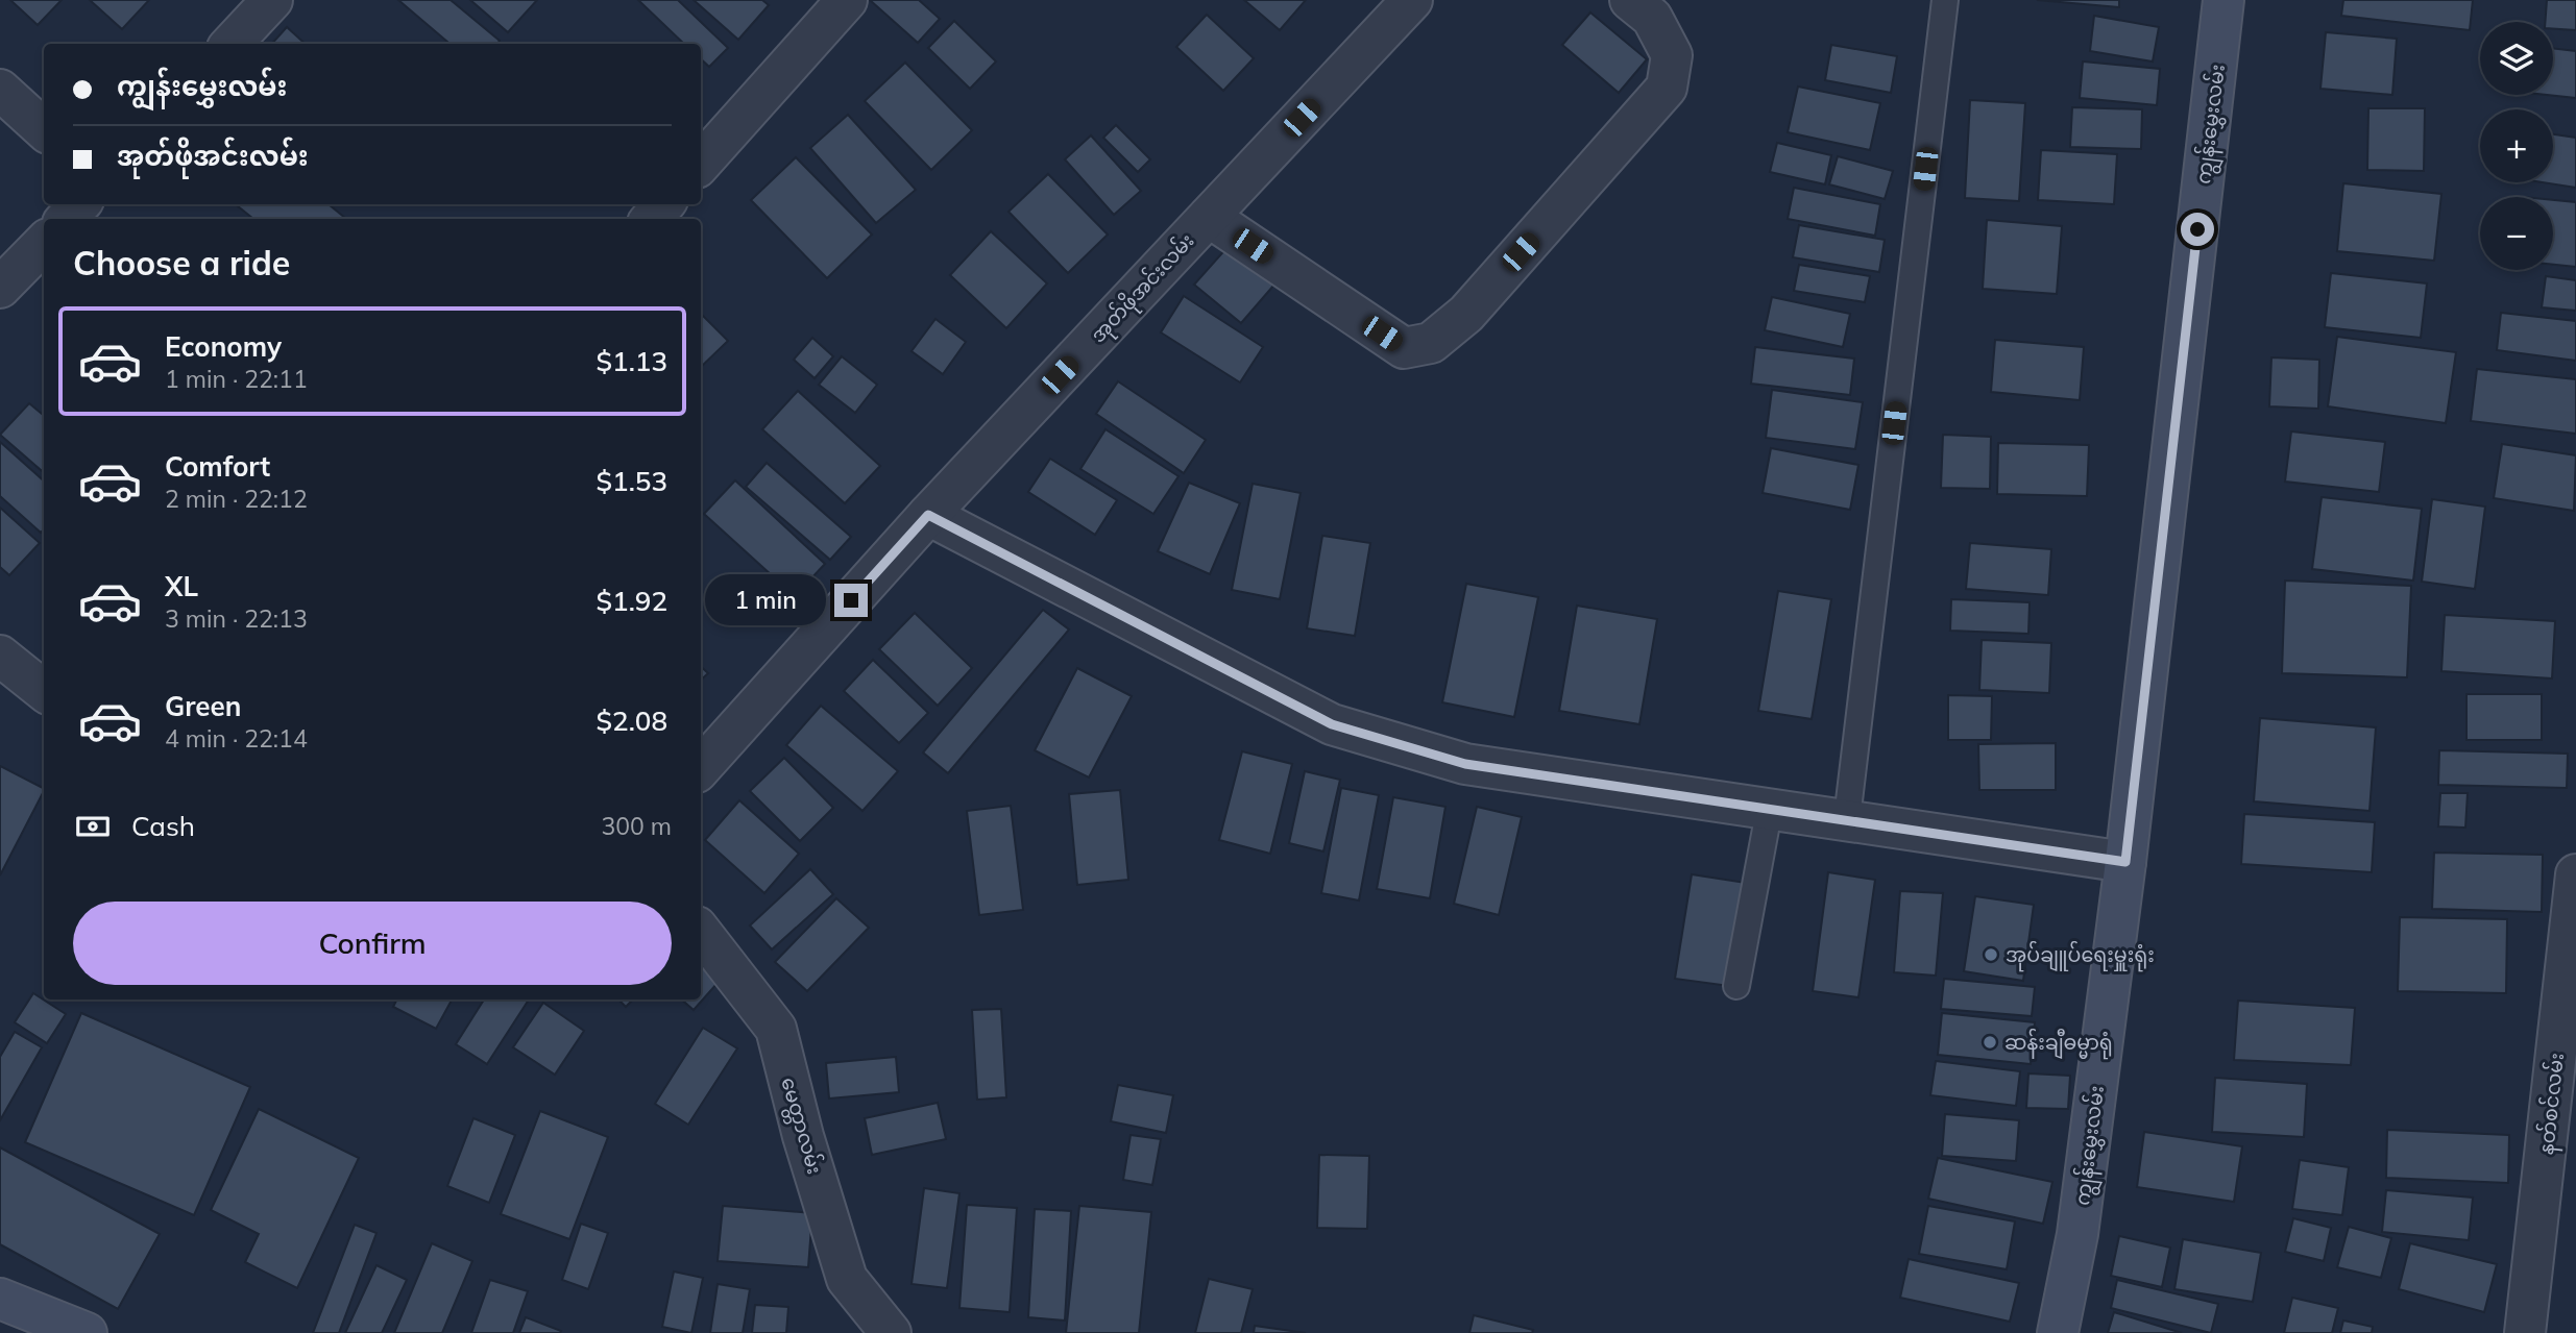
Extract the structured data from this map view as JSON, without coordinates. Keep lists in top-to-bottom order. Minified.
{"streets":{"street":["ကျွန်းမွှေးလမ်း","အုတ်ဖိုအင်းလမ်း","နတ်စင်လမ်း","မေတ္တာလမ်း"]},"places":["အုပ်ချူပ်ရေးမှူးရုံး","ဆန်းချီဓမ္မာရုံ"],"page":{"map_buttons":["+","−"],"banner":["ကျွန်းမွှေးလမ်း","အုတ်ဖိုအင်းလမ်း"],"heading":"Choose a ride","list":[{"name":"Economy","note":"1 min · 22:11","value":"$1.13"},{"name":"Comfort","note":"2 min · 22:12","value":"$1.53"},{"name":"XL","note":"3 min · 22:13","value":"$1.92"},{"name":"Green","note":"4 min · 22:14","value":"$2.08"}],"bubble":"1 min","pay":["Cash","300 m"],"buttons":"Confirm"}}
